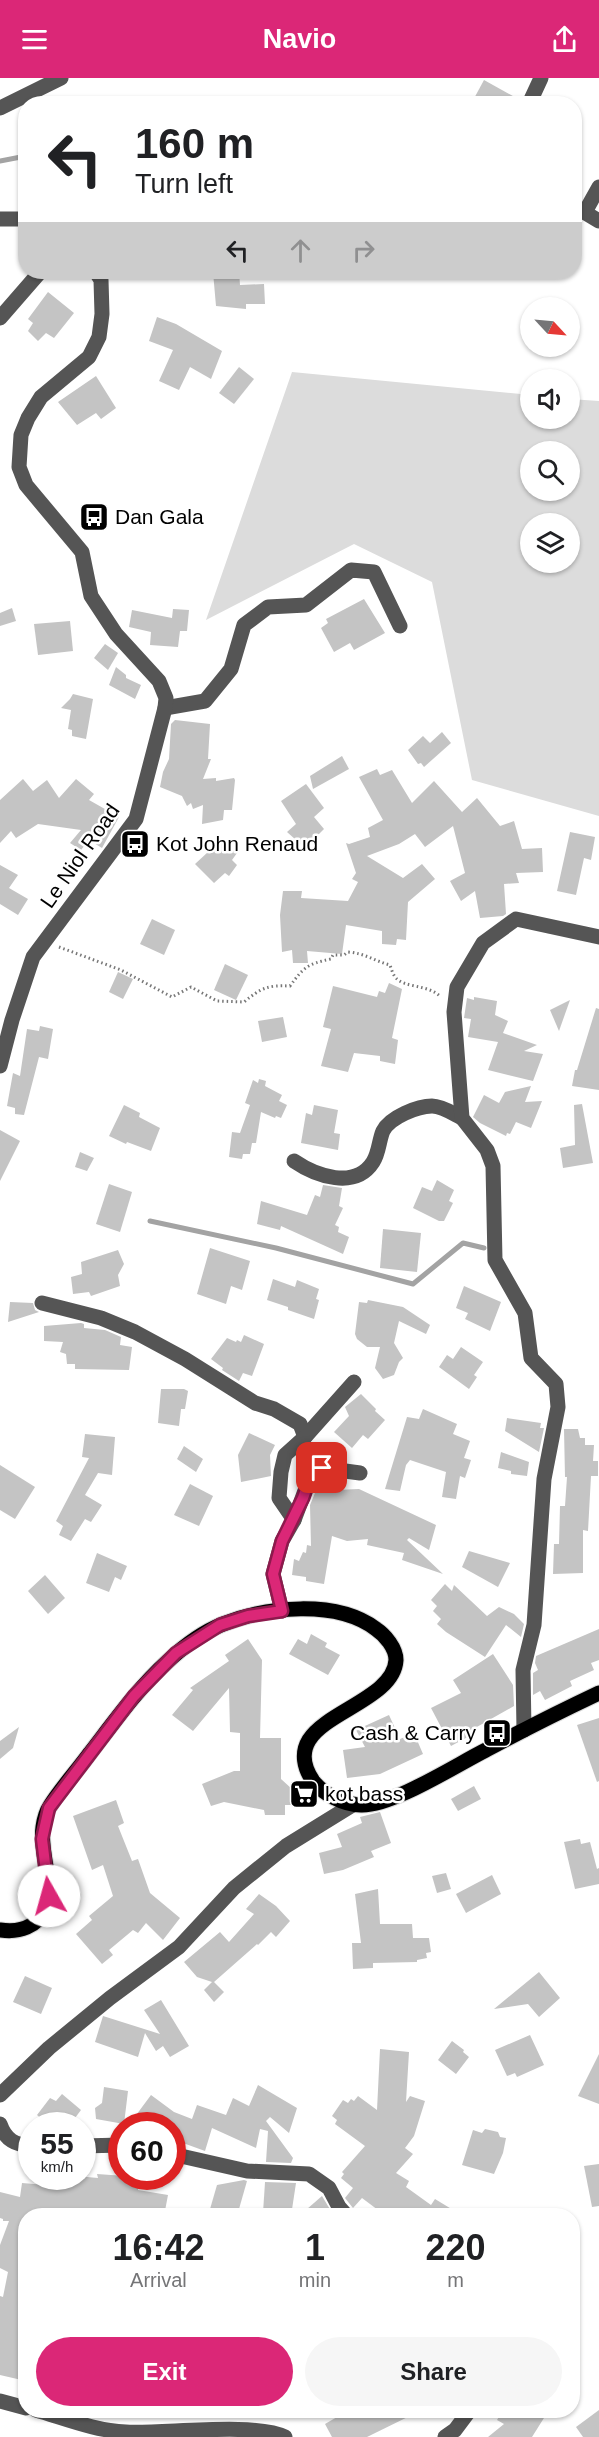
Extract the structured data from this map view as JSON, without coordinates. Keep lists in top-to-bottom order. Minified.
{"streets":{"street":["Le Niol Road"]},"places":{"bus stop":["Dan Gala","Kot John Renaud","Cash & Carry"],"supermarket":["kot bass"]},"north":"bottom right","page":{"header":"Navio","turn":["160 m","Turn left"],"speed":"55 km/h","limit":"60","eta":["16:42","Arrival","1","min","220","m"],"buttons":["Exit","Share"]}}
